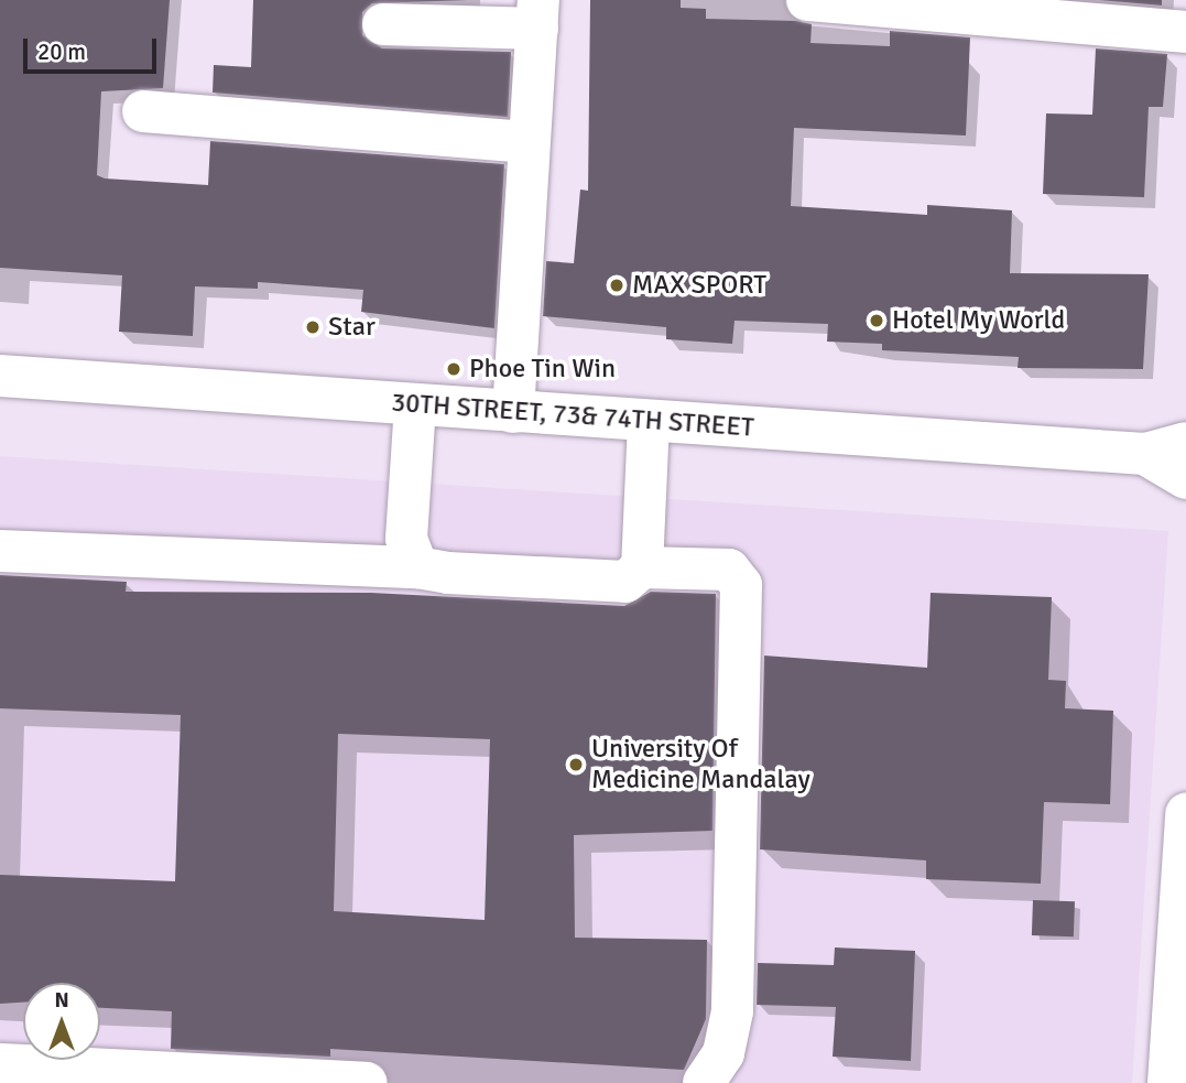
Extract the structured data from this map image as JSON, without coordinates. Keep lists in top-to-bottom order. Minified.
{"streets":{"main road":["30TH STREET, 73& 74TH STREET"]},"places":["MAX SPORT","Hotel My World","Star","Phoe Tin Win","University Of Medicine Mandalay"],"scale_bar":"20 m","north":"top"}
